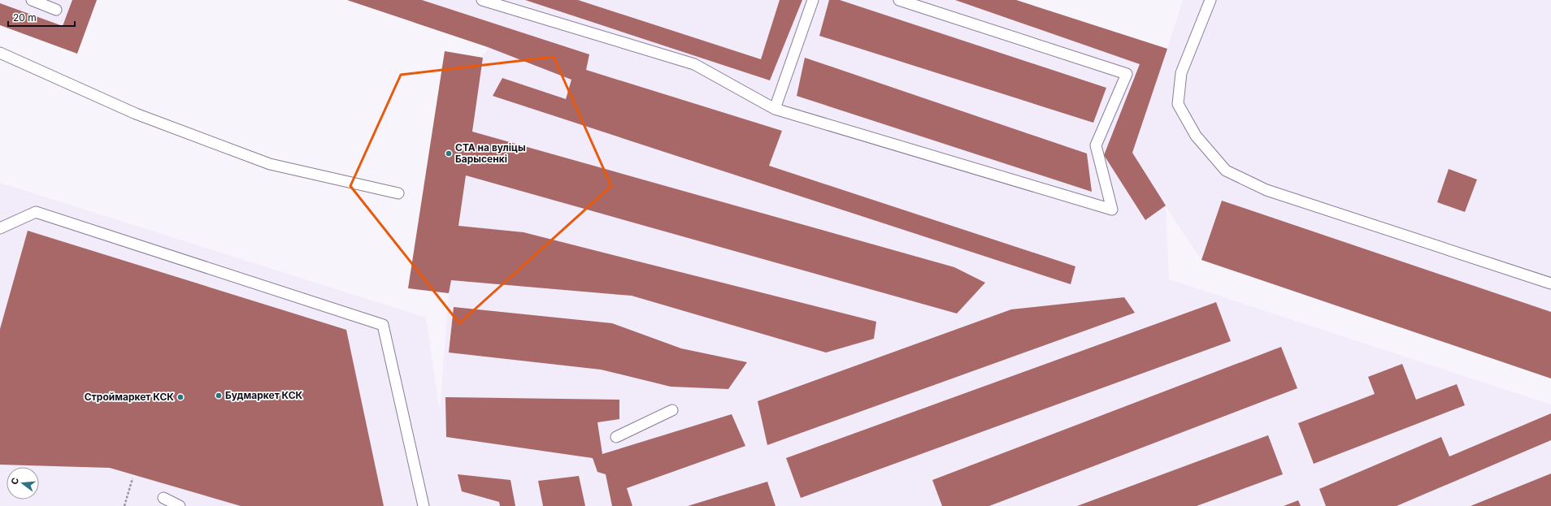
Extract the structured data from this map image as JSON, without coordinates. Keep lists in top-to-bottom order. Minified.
{"places":["СТА на вуліцы Барысенкі","Будмаркет КСК","Строймаркет КСК"],"scale_bar":"20 m","north":"left"}
